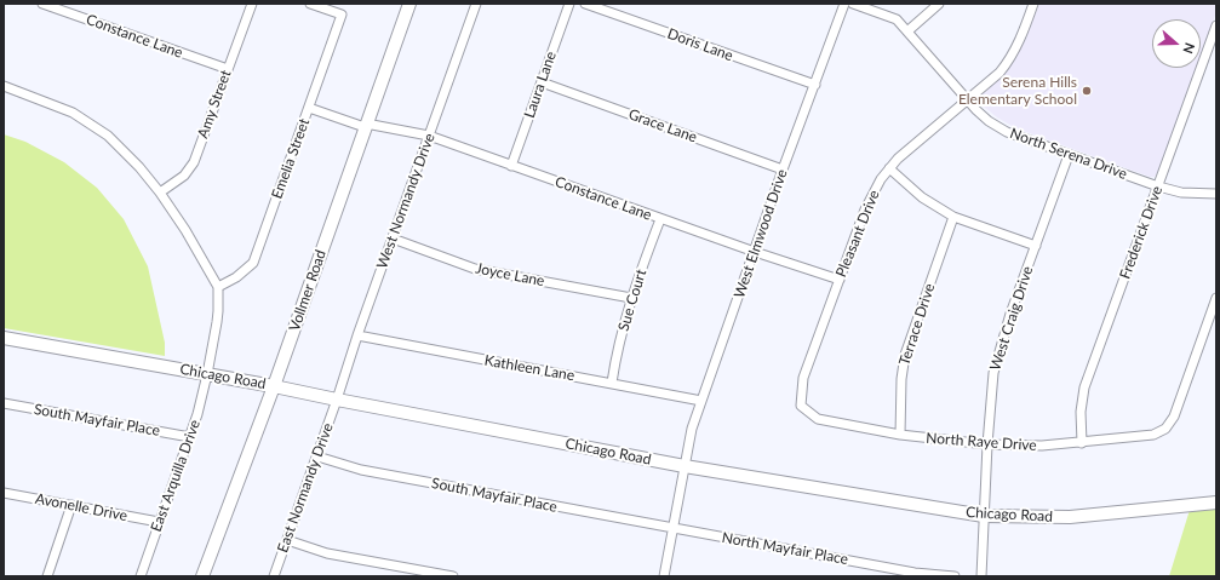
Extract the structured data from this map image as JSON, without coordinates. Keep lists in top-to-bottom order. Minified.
{"streets":{"street":["Constance Lane","Doris Lane","Laura Lane","Amy Street","Grace Lane","North Serena Drive","Emelia Street","West Normandy Drive","Frederick Drive","West Elmwood Drive","Pleasant Drive","Joyce Lane","Vollmer Road","Sue Court","West Craig Drive","Terrace Drive","Kathleen Lane","Chicago Road","South Mayfair Place","North Raye Drive","East Arquilla Drive","East Normandy Drive","Avonelle Drive","North Mayfair Place"]},"crossings":[["Constance Lane","Laura Lane"],["Constance Lane","Amy Street"],["Constance Lane","Emelia Street"],["Constance Lane","West Normandy Drive"],["Constance Lane","West Elmwood Drive"],["Constance Lane","Pleasant Drive"],["Constance Lane","Vollmer Road"],["Constance Lane","Sue Court"],["Doris Lane","West Elmwood Drive"],["Laura Lane","Grace Lane"],["Grace Lane","West Elmwood Drive"],["North Serena Drive","Frederick Drive"],["North Serena Drive","Pleasant Drive"],["North Serena Drive","West Craig Drive"],["Emelia Street","East Arquilla Drive"],["West Normandy Drive","Joyce Lane"],["West Normandy Drive","Kathleen Lane"],["West Normandy Drive","Chicago Road"],["West Normandy Drive","East Normandy Drive"],["Frederick Drive","North Raye Drive"],["West Elmwood Drive","Kathleen Lane"],["West Elmwood Drive","Chicago Road"],["West Elmwood Drive","South Mayfair Place"],["West Elmwood Drive","North Mayfair Place"],["Pleasant Drive","North Raye Drive"],["Joyce Lane","Sue Court"],["Vollmer Road","Chicago Road"],["Sue Court","Kathleen Lane"],["West Craig Drive","Chicago Road"],["West Craig Drive","North Raye Drive"],["Terrace Drive","North Raye Drive"],["Chicago Road","East Arquilla Drive"],["Chicago Road","East Normandy Drive"],["South Mayfair Place","East Arquilla Drive"],["South Mayfair Place","East Normandy Drive"],["South Mayfair Place","North Mayfair Place"],["East Arquilla Drive","Avonelle Drive"]],"places":["Serena Hills Elementary School"],"north":"right"}
